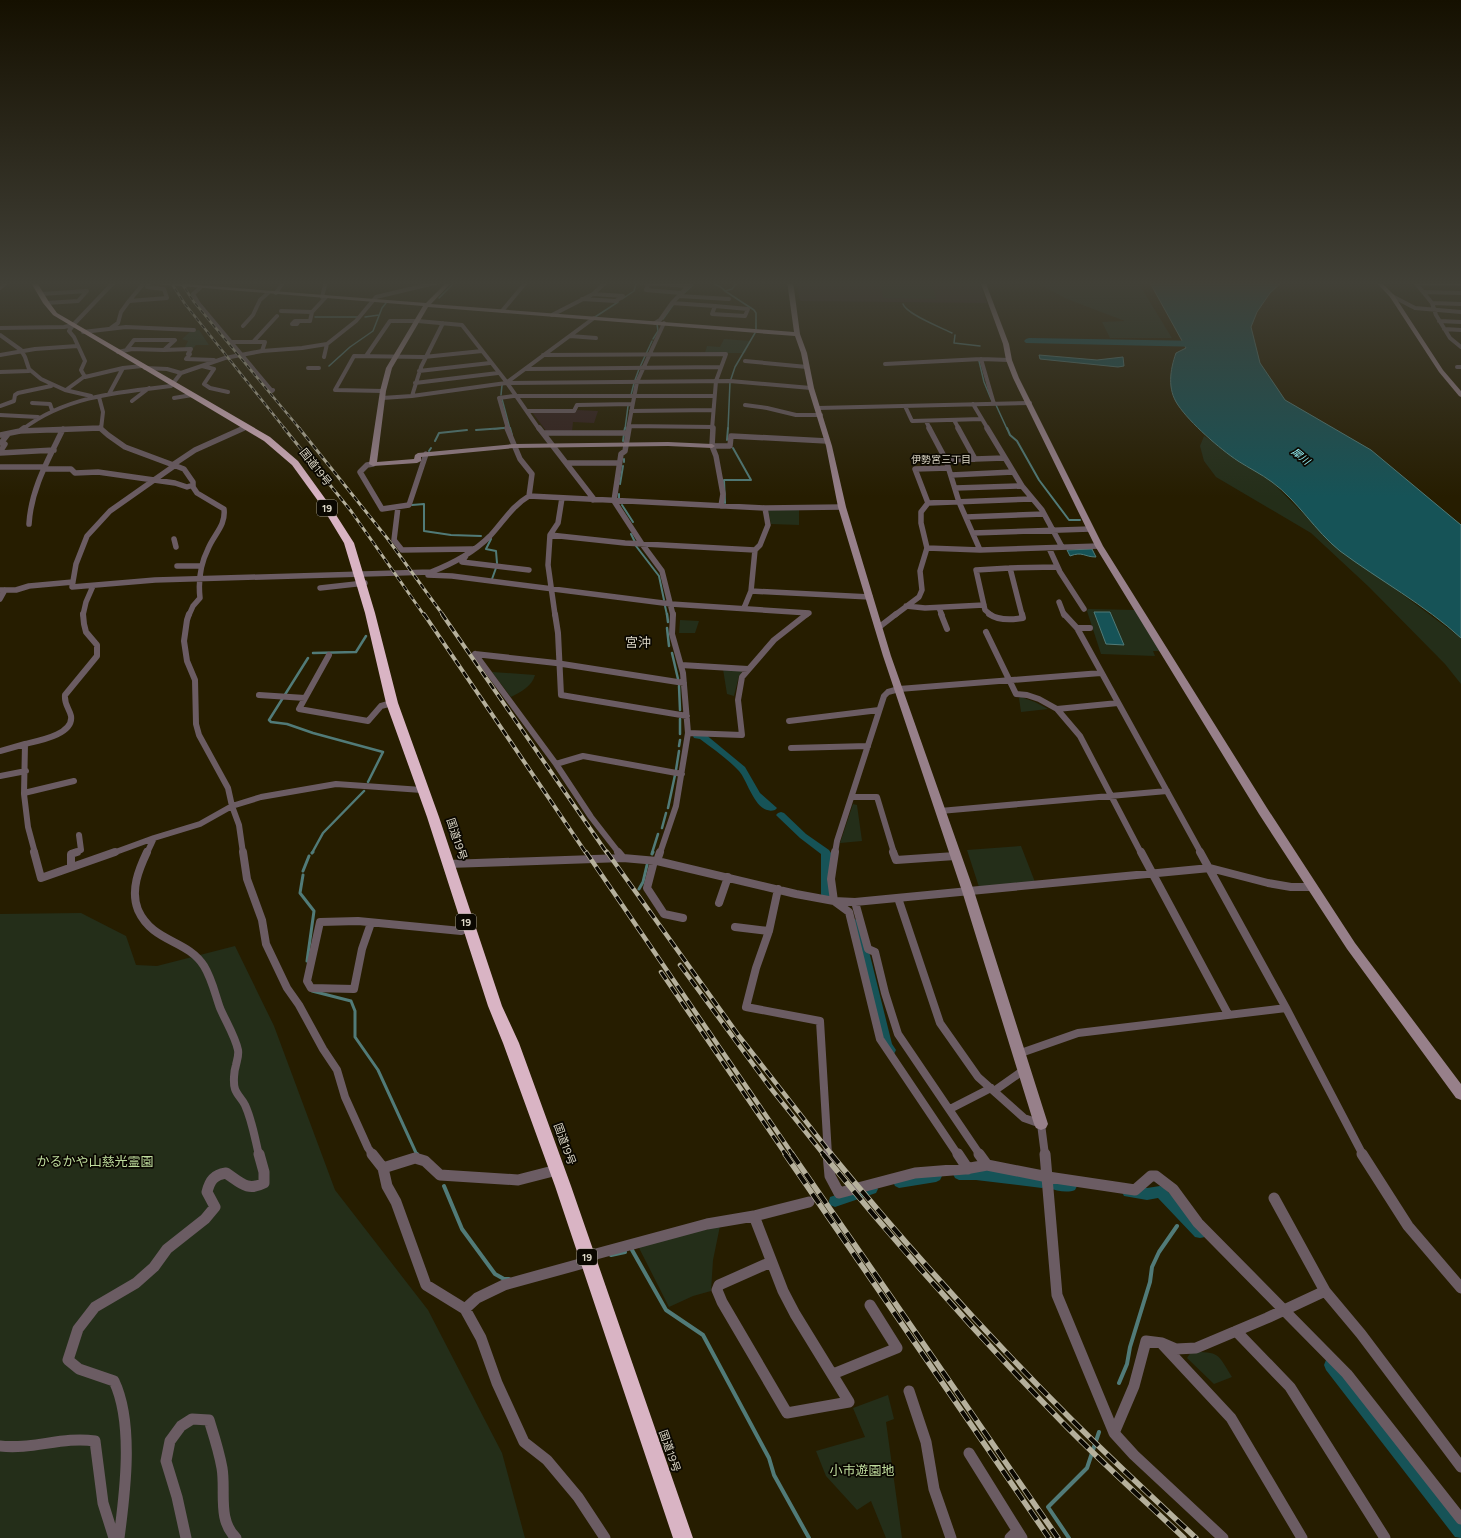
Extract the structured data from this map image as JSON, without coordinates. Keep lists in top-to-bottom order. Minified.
{"streets":{"highway":["国道19号","19"]},"districts":["伊勢宮三丁目","宮沖"],"water":["犀川"],"parks":["かるかや山慈光霊園","小市遊園地"]}
